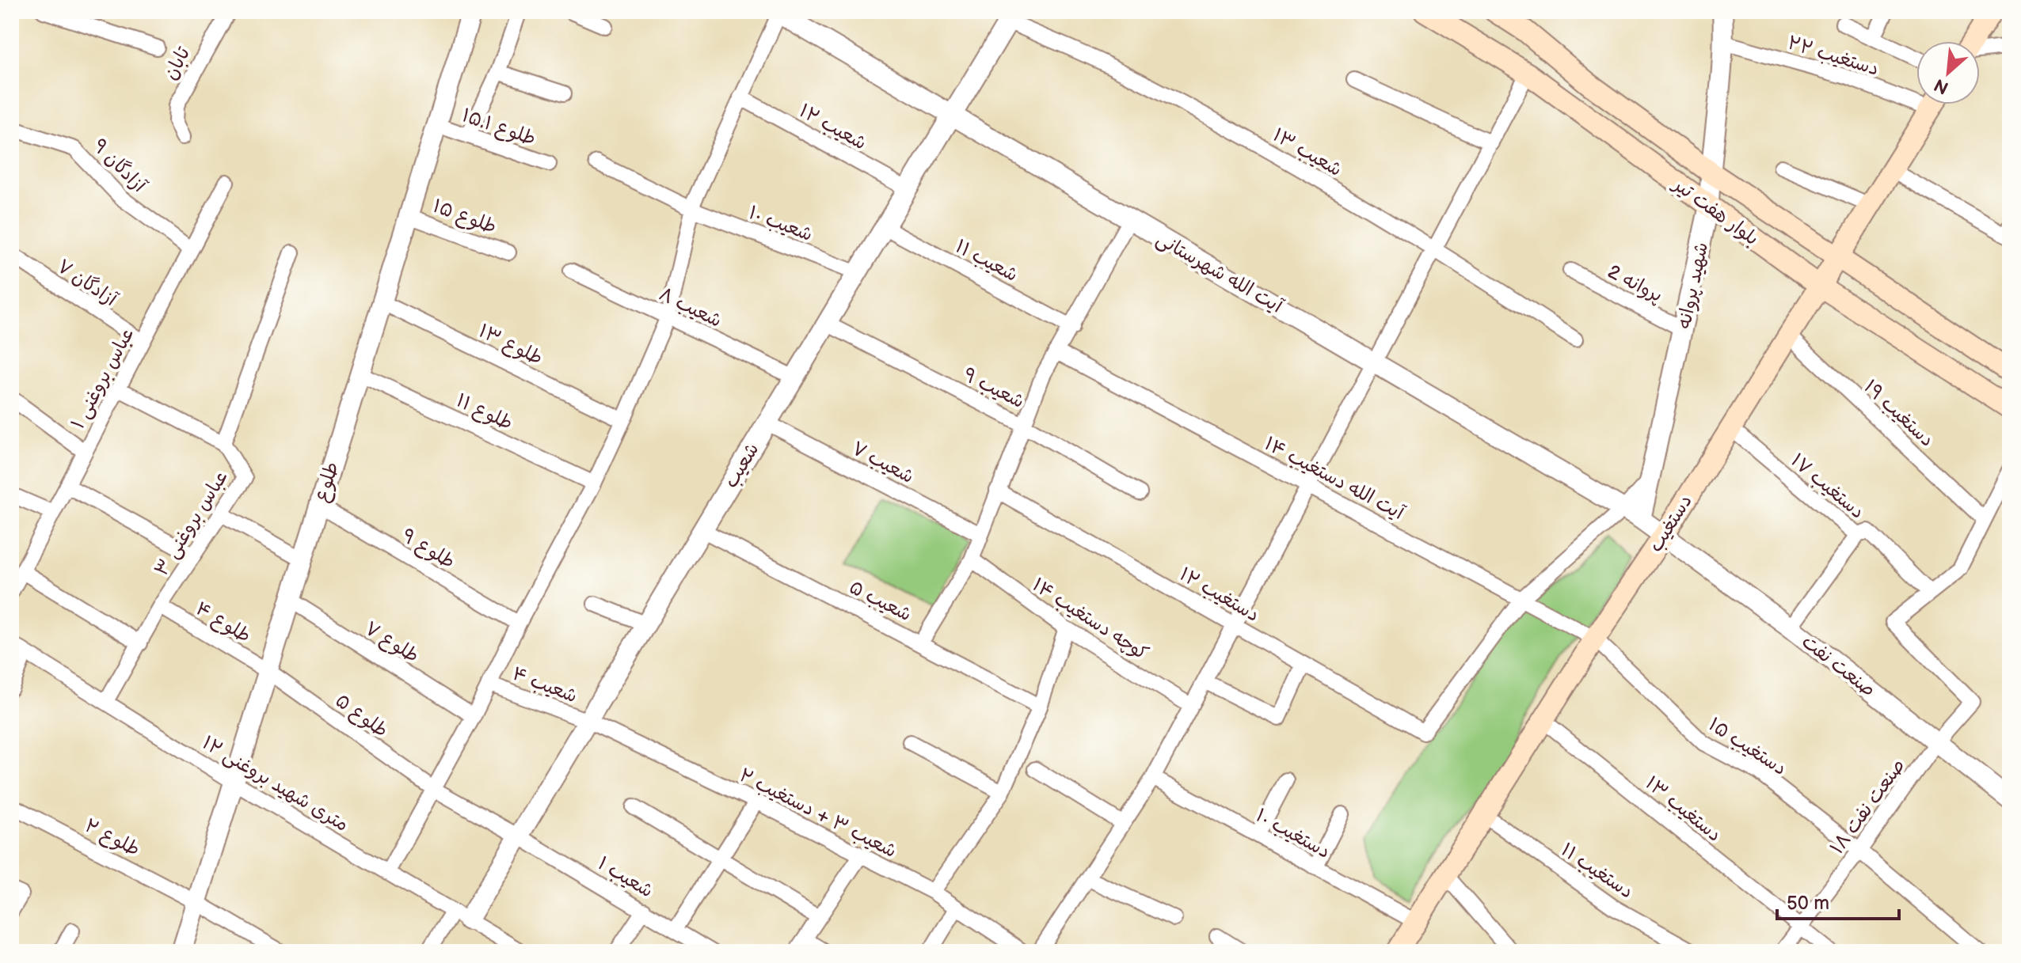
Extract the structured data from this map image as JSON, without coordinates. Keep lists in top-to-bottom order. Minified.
{"streets":{"main road":["بلوار هفت تیر","دستغیب"],"street":["دستغیب ۲۲","تابان","طلوع ۱۵.۱","شعیب ۱۲","شعیب ۱۳","آزادگان ۹","طلوع ۱۵","شعیب ۱۰","شعیب ۱۱","آیت الله شهرستانی","آزادگان ۷","پروانه 2","شهید پروانه","شعیب ۸","طلوع ۱۳","عباس بروغنی ۱","شعیب ۹","طلوع ۱۱","دستغیب ۱۹","شعیب ۷","شعیب","آیت الله دستغیب ۱۴","طلوع","دستغیب ۱۷","عباس بروغنی ۳","طلوع ۹","دستغیب ۱۲","شعیب ۵","کوچه دستغیب ۱۴","طلوع ۴","طلوع ۷","صنعت نفت","شعیب ۴","طلوع ۵","دستغیب ۱۵","۱۲ متری شهید بروغنی","صنعت نفت ۱۸","دستغیب ۱۳","شعیب ۳ + دستغیب ۲","دستغیب ۱۰","طلوع ۲","دستغیب ۱۱","شعیب ۱"]},"crossings":[["دستغیب ۲۲","شهید پروانه"],["طلوع ۱۵.۱","طلوع"],["شعیب ۱۲","شعیب"],["شعیب ۱۳","شعیب"],["آزادگان ۹","عباس بروغنی ۱"],["بلوار هفت تیر","شهید پروانه"],["بلوار هفت تیر","دستغیب"],["طلوع ۱۵","طلوع"],["شعیب ۱۰","شعیب"],["شعیب ۱۱","شعیب"],["آیت الله شهرستانی","شهید پروانه"],["آیت الله شهرستانی","شعیب"],["آیت الله شهرستانی","دستغیب"],["آیت الله شهرستانی","صنعت نفت"],["آزادگان ۷","عباس بروغنی ۱"],["پروانه 2","شهید پروانه"],["شعیب ۸","شعیب"],["طلوع ۱۳","طلوع"],["شعیب ۹","شعیب"],["طلوع ۱۱","طلوع"],["دستغیب ۱۹","دستغیب"],["شعیب ۷","شعیب"],["شعیب","شعیب ۵"],["شعیب","شعیب ۴"],["شعیب","طلوع ۵"],["شعیب","۱۲ متری شهید بروغنی"],["شعیب","شعیب ۳ + دستغیب ۲"],["شعیب","شعیب ۱"],["آیت الله دستغیب ۱۴","دستغیب"],["آیت الله دستغیب ۱۴","دستغیب ۱۲"],["آیت الله دستغیب ۱۴","دستغیب ۱۵"],["طلوع","طلوع ۹"],["طلوع","طلوع ۴"],["طلوع","طلوع ۷"],["طلوع","طلوع ۵"],["طلوع","۱۲ متری شهید بروغنی"],["طلوع","طلوع ۲"],["دستغیب ۱۷","دستغیب"],["دستغیب ۱۷","صنعت نفت ۱۸"],["عباس بروغنی ۳","طلوع ۴"],["عباس بروغنی ۳","۱۲ متری شهید بروغنی"],["دستغیب","صنعت نفت"],["دستغیب","دستغیب ۱۵"],["دستغیب","دستغیب ۱۳"],["دستغیب","دستغیب ۱۰"],["دستغیب","دستغیب ۱۱"],["طلوع ۴","طلوع ۵"],["صنعت نفت","صنعت نفت ۱۸"],["شعیب ۴","شعیب ۳ + دستغیب ۲"],["طلوع ۵","شعیب ۱"],["دستغیب ۱۵","صنعت نفت ۱۸"],["صنعت نفت ۱۸","دستغیب ۱۳"]],"scale_bar":"50 m","north":"bottom left"}
